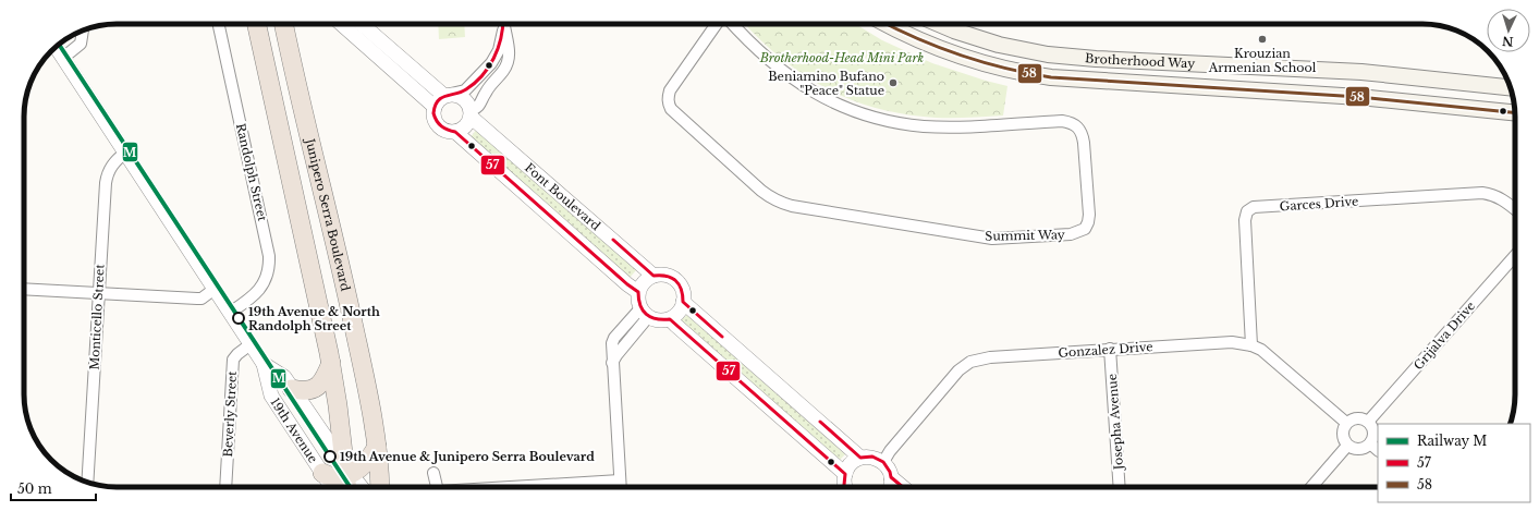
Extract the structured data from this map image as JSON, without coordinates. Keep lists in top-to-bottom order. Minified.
{"streets":{"highway":["Junipero Serra Boulevard"],"main road":["Brotherhood Way"],"street":["Randolph Street","Font Boulevard","Garces Drive","Summit Way","Monticello Street","Grijalva Drive","Gonzalez Drive","Beverly Street","Josepha Avenue","19th Avenue"]},"crossings":[["Randolph Street","19th Avenue"],["Garces Drive","Gonzalez Drive"],["Monticello Street","19th Avenue"],["Grijalva Drive","Gonzalez Drive"],["Gonzalez Drive","Josepha Avenue"],["Beverly Street","19th Avenue"]],"parks":["Brotherhood-Head Mini Park"],"places":["Krouzian Armenian School","Beniamino Bufano \"Peace\" Statue","19th Avenue & North Randolph Street","19th Avenue & Junipero Serra Boulevard"],"lines":["transit line 57","transit line 58","rail line M"],"legend":["Railway M","57","58"],"scale_bar":"50 m","north":"bottom"}
